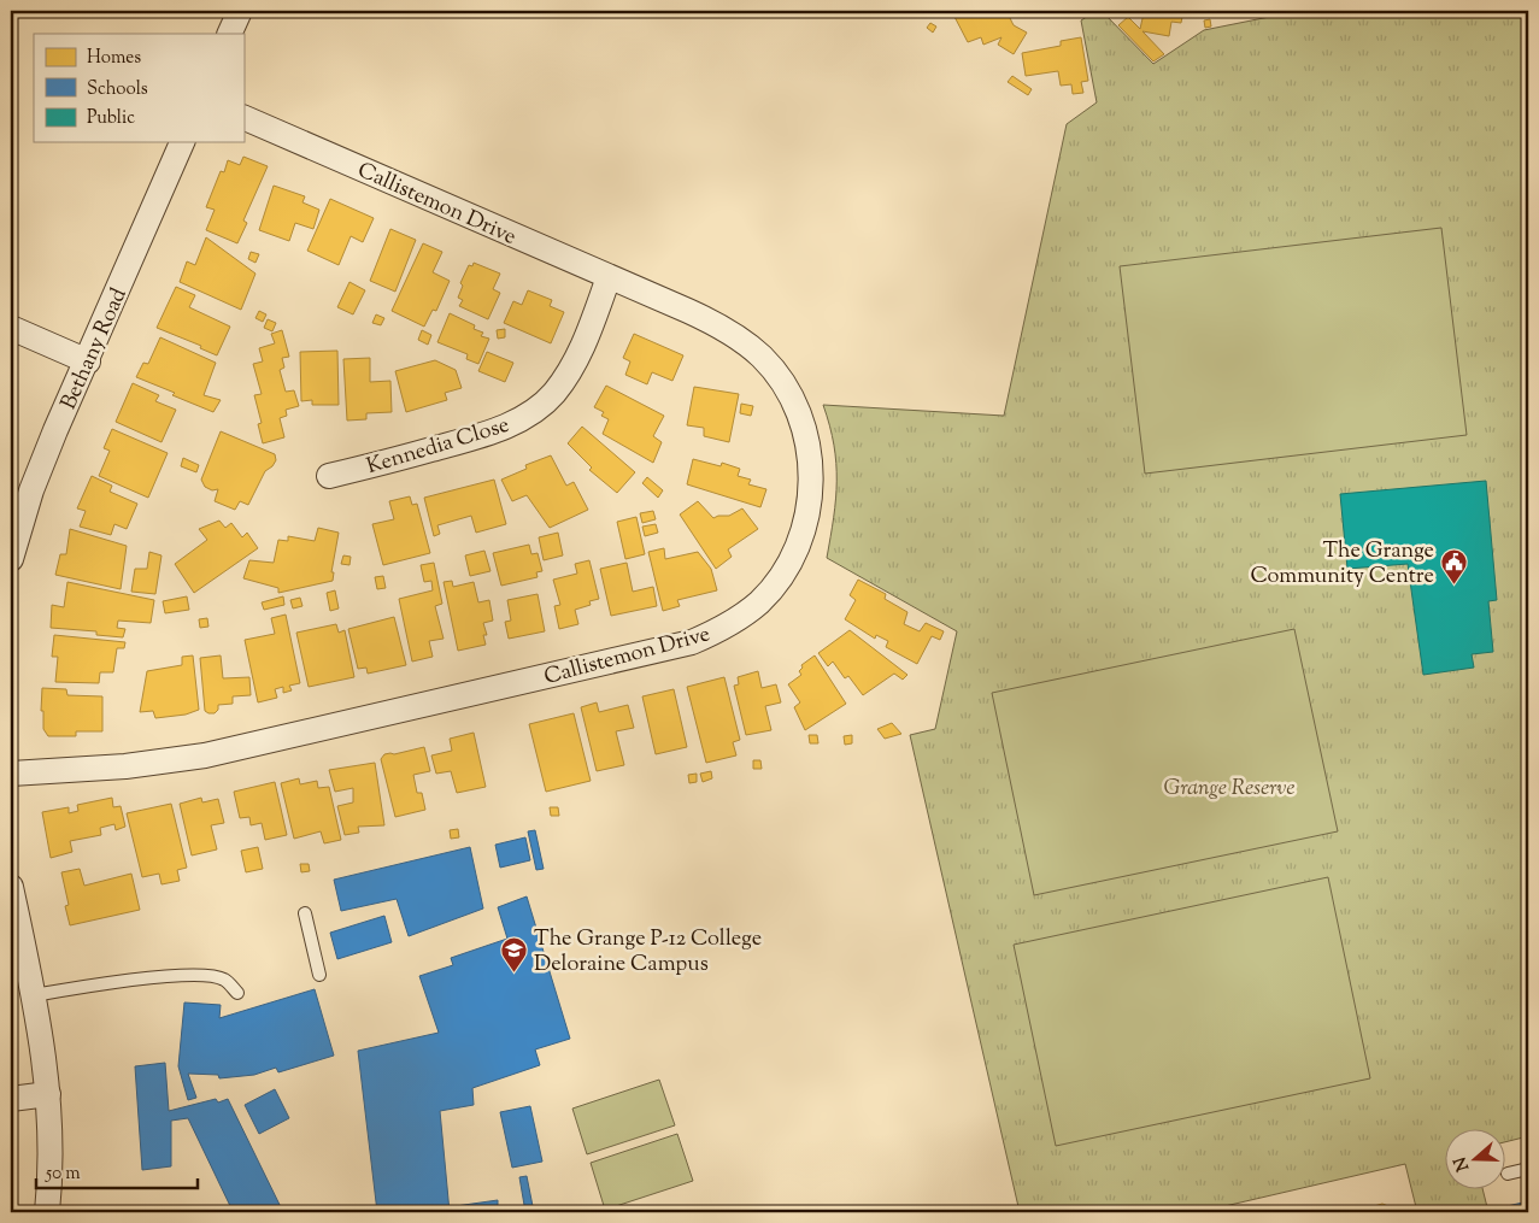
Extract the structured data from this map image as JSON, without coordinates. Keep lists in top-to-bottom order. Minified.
{"streets":{"street":["Callistemon Drive","Bethany Road","Kennedia Close"]},"crossings":[["Callistemon Drive","Kennedia Close"]],"parks":["Grange Reserve"],"places":{"public building":["The Grange Community Centre"],"school or university":["The Grange P-12 College Deloraine Campus"]},"legend":["Homes","Schools","Public"],"scale_bar":"50 m","north":"left"}
